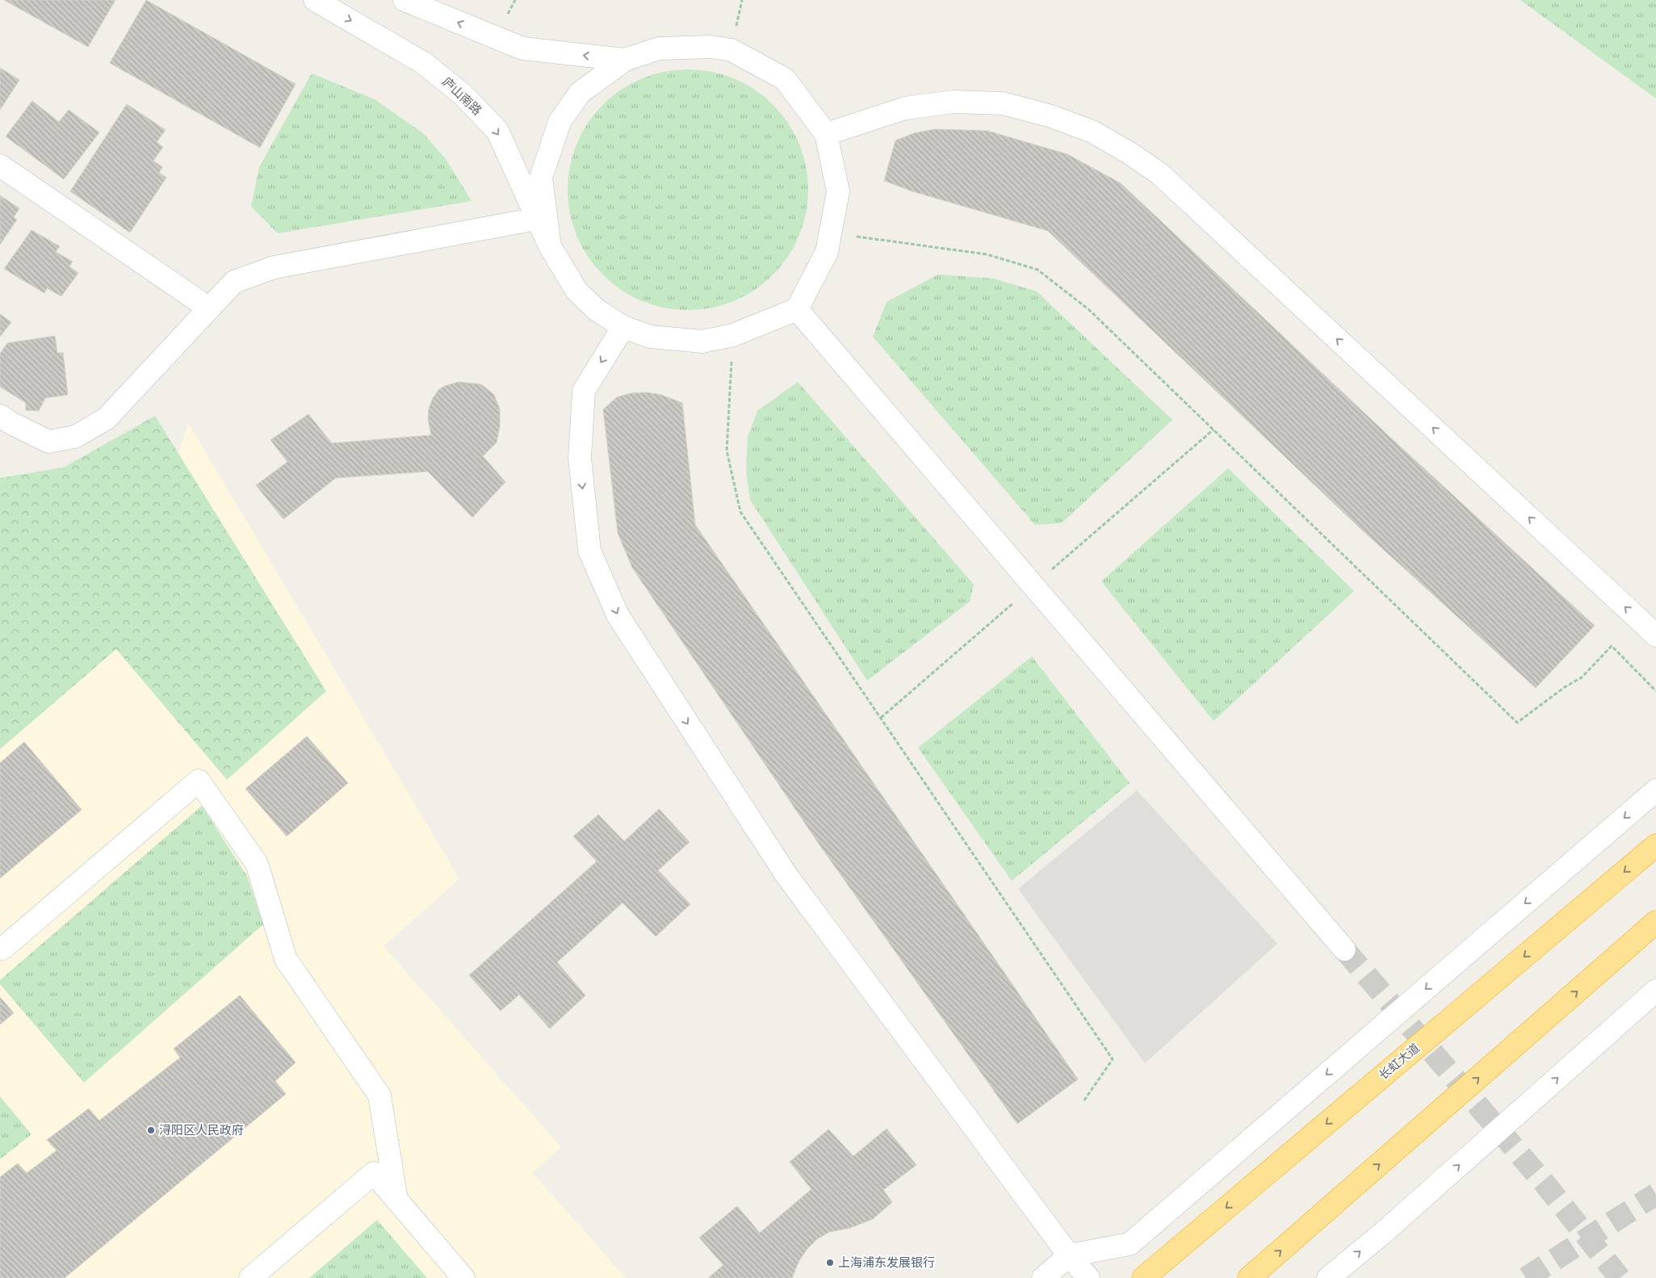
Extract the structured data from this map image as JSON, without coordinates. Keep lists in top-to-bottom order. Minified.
{"streets":{"highway":["长虹大道"],"street":["庐山南路"]},"one_way":["庐山南路"],"places":["浔阳区人民政府","上海浦东发展银行"]}
